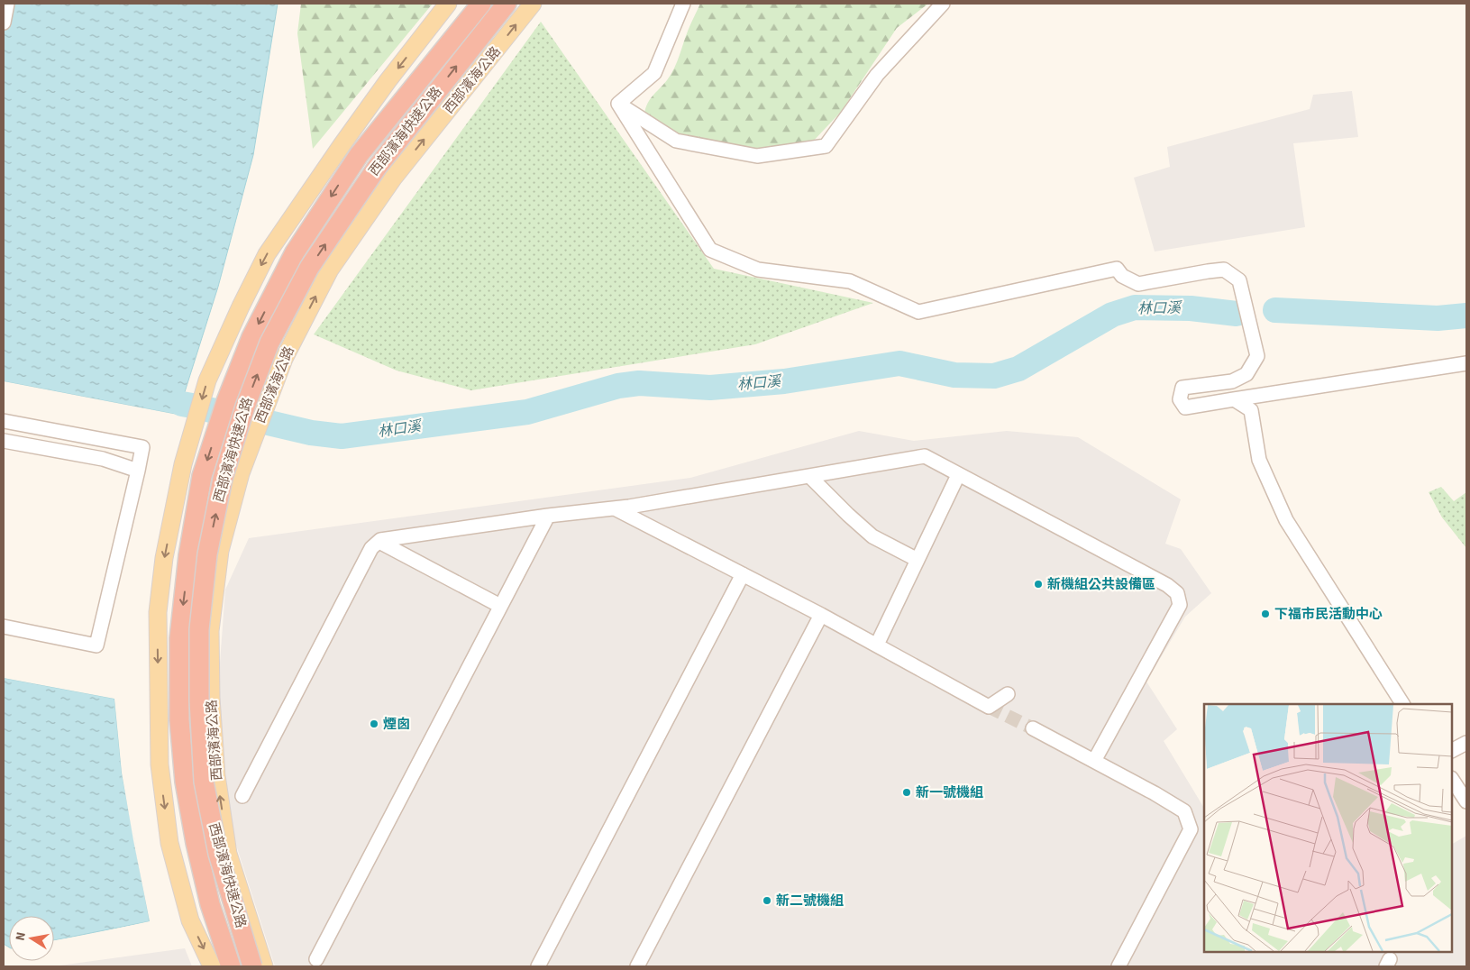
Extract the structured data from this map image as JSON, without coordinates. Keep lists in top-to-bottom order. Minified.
{"streets":{"highway":["西部濱海快速公路"],"main road":["西部濱海公路"]},"crossings":[["西部濱海公路","西部濱海快速公路"]],"water":["林口溪"],"places":["新機組公共設備區","下福市民活動中心","煙囪","新一號機組","新二號機組"],"north":"left"}
